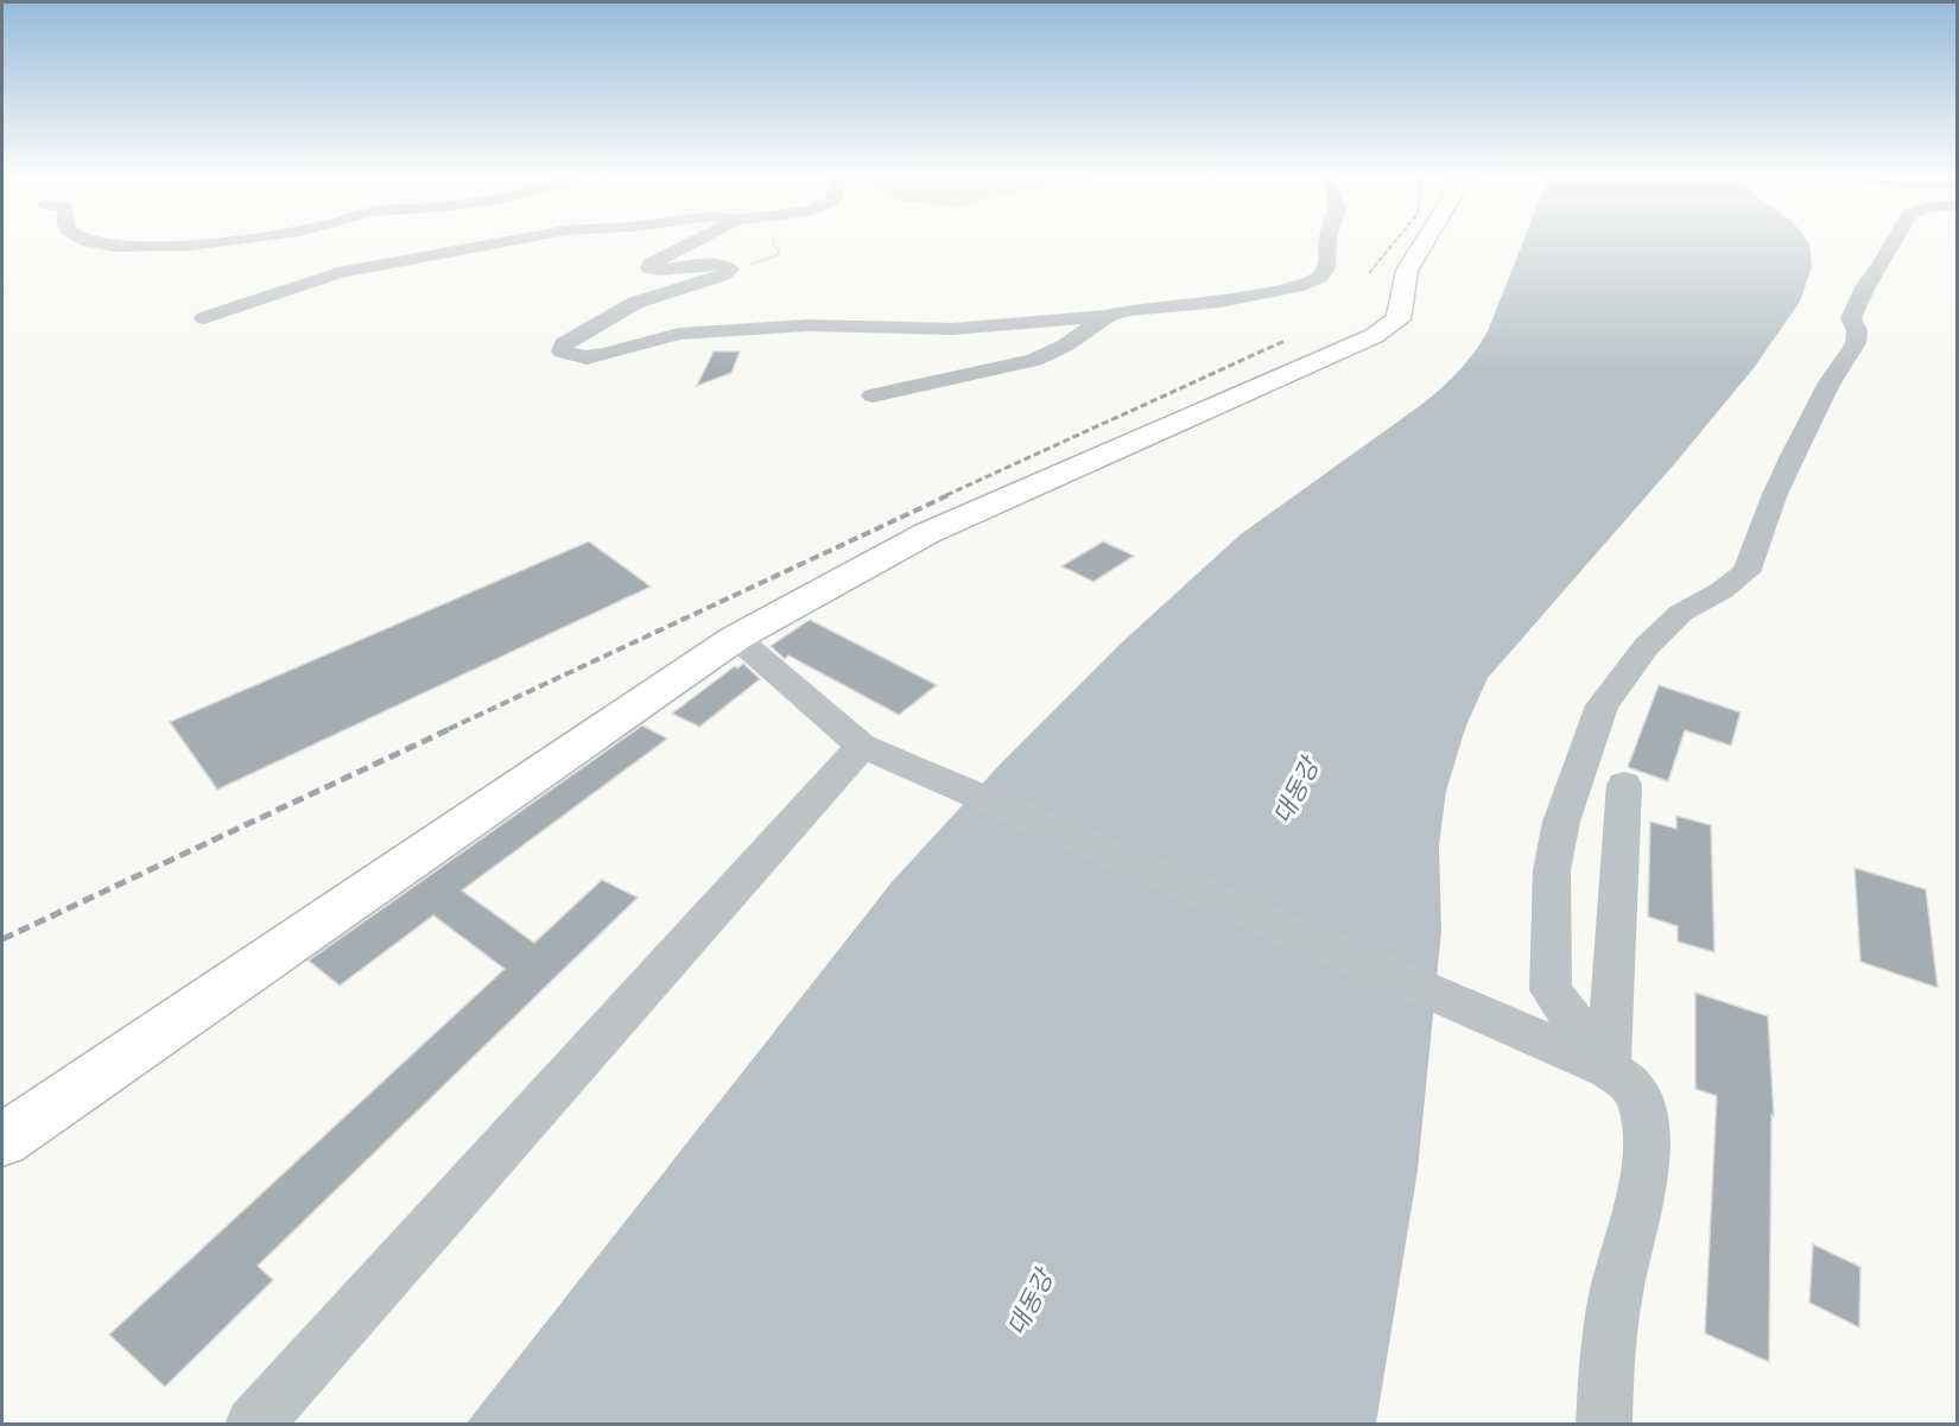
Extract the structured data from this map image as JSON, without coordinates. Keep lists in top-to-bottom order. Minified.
{"water":["대동강"]}
